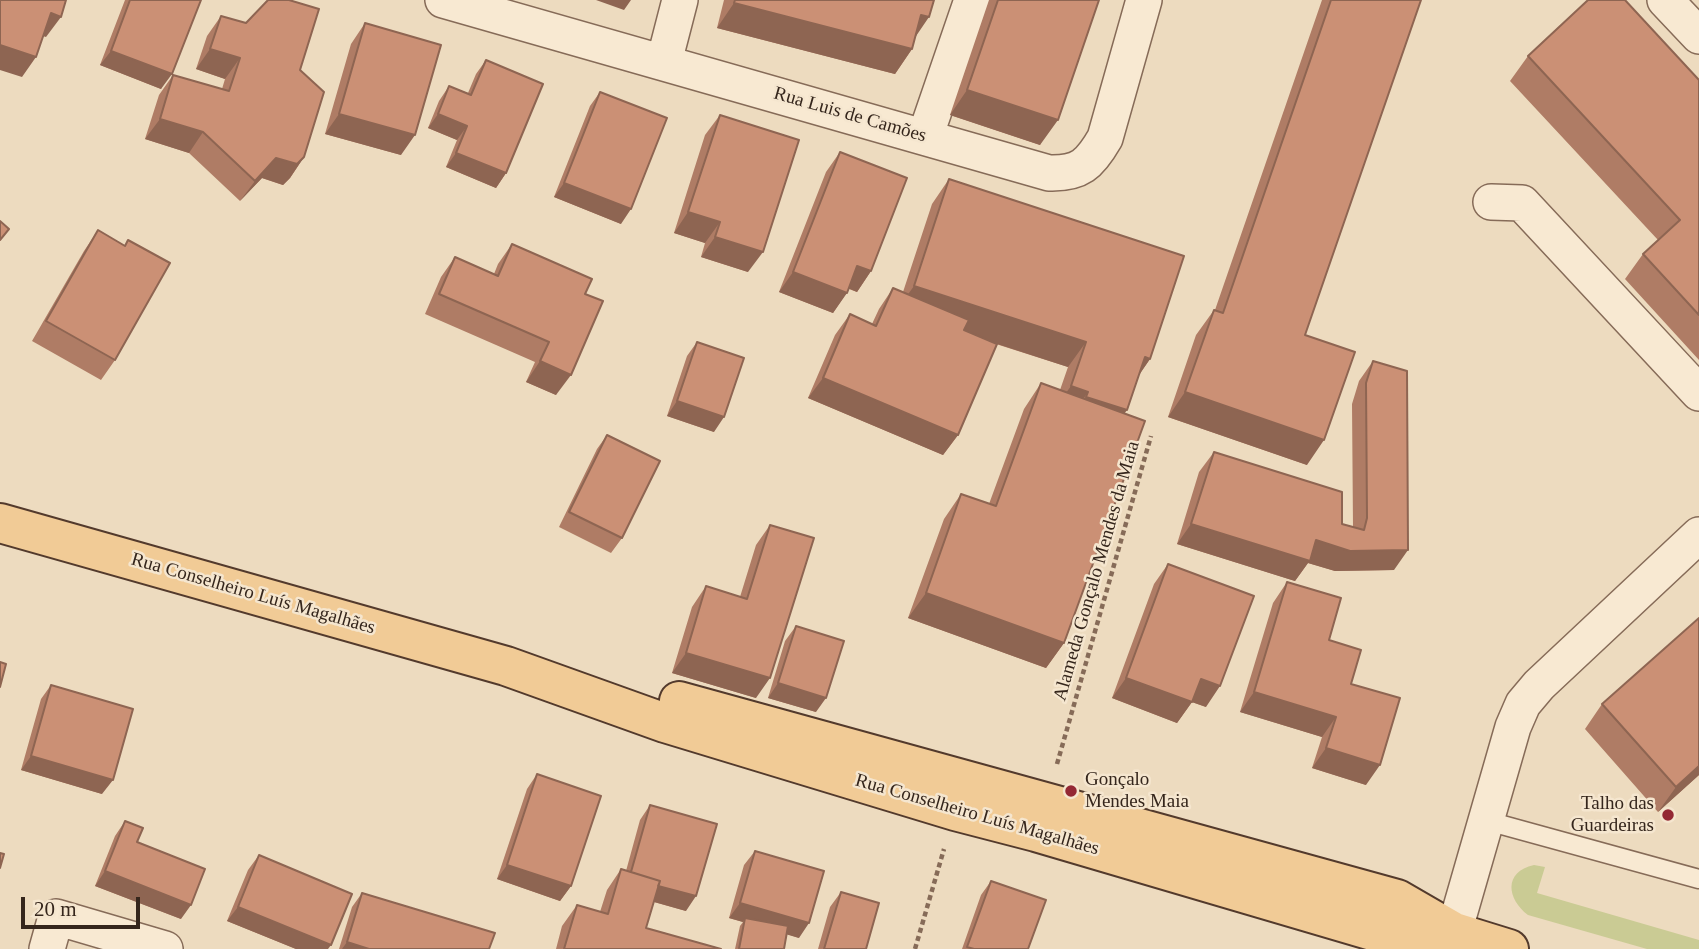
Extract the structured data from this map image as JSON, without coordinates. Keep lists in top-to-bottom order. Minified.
{"streets":{"main road":["Rua Conselheiro Luís Magalhães"],"street":["Rua Luis de Camões"],"path":["Alameda Gonçalo Mendes da Maia"]},"places":["Gonçalo Mendes Maia","Talho das Guardeiras"],"scale_bar":"20 m"}
